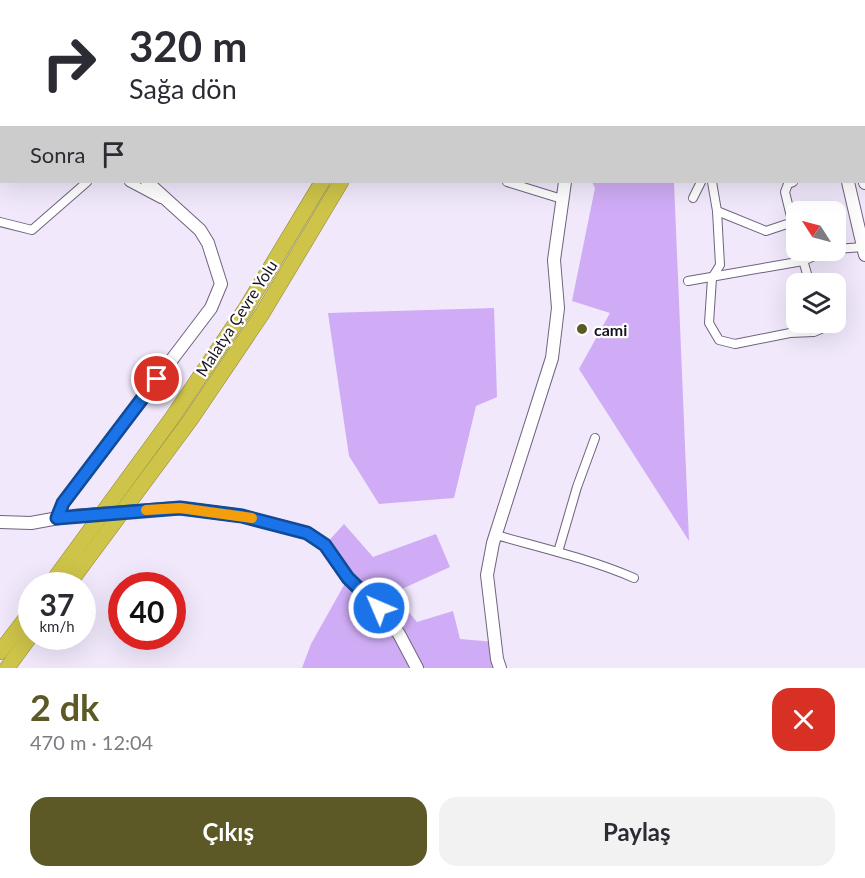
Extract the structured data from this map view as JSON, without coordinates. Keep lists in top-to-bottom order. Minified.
{"streets":{"highway":["Malatya Çevre Yolu"]},"places":["cami"],"north":"top left","page":{"turn":["320 m","Sağa dön"],"then":"Sonra","speed":"37 km/h","limit":"40","heading":["2 dk","470 m · 12:04"],"buttons":["Çıkış","Paylaş"]}}
